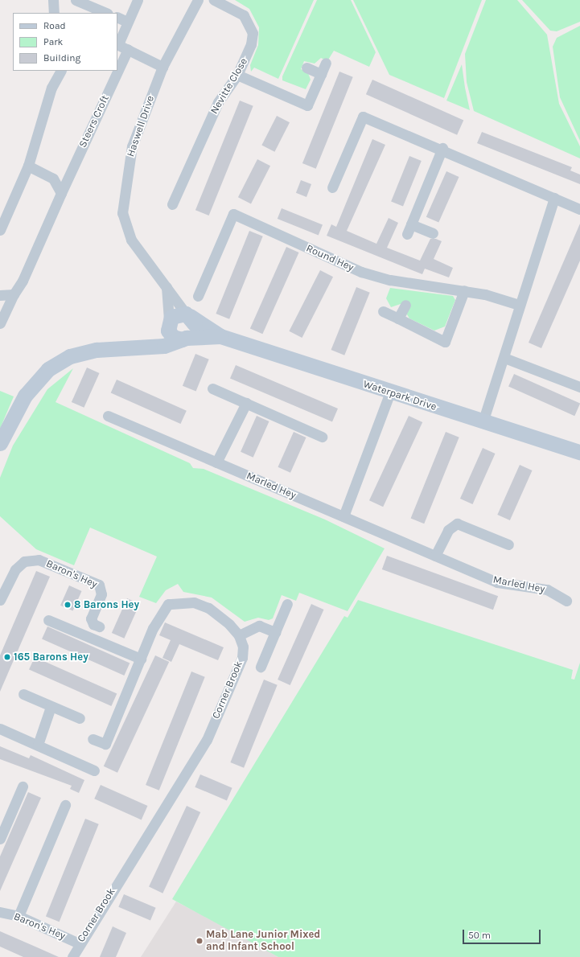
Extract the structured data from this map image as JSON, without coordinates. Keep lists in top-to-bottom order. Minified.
{"streets":{"street":["Nevitte Close","Steers Croft","Haswell Drive","Round Hey","Waterpark Drive","Marled Hey","Baron's Hey","Corner Brook"]},"crossings":[["Haswell Drive","Waterpark Drive"],["Baron's Hey","Corner Brook"]],"places":["8 Barons Hey","165 Barons Hey","Mab Lane Junior Mixed and Infant School"],"legend":["Road","Park","Building"],"scale_bar":"50 m"}
